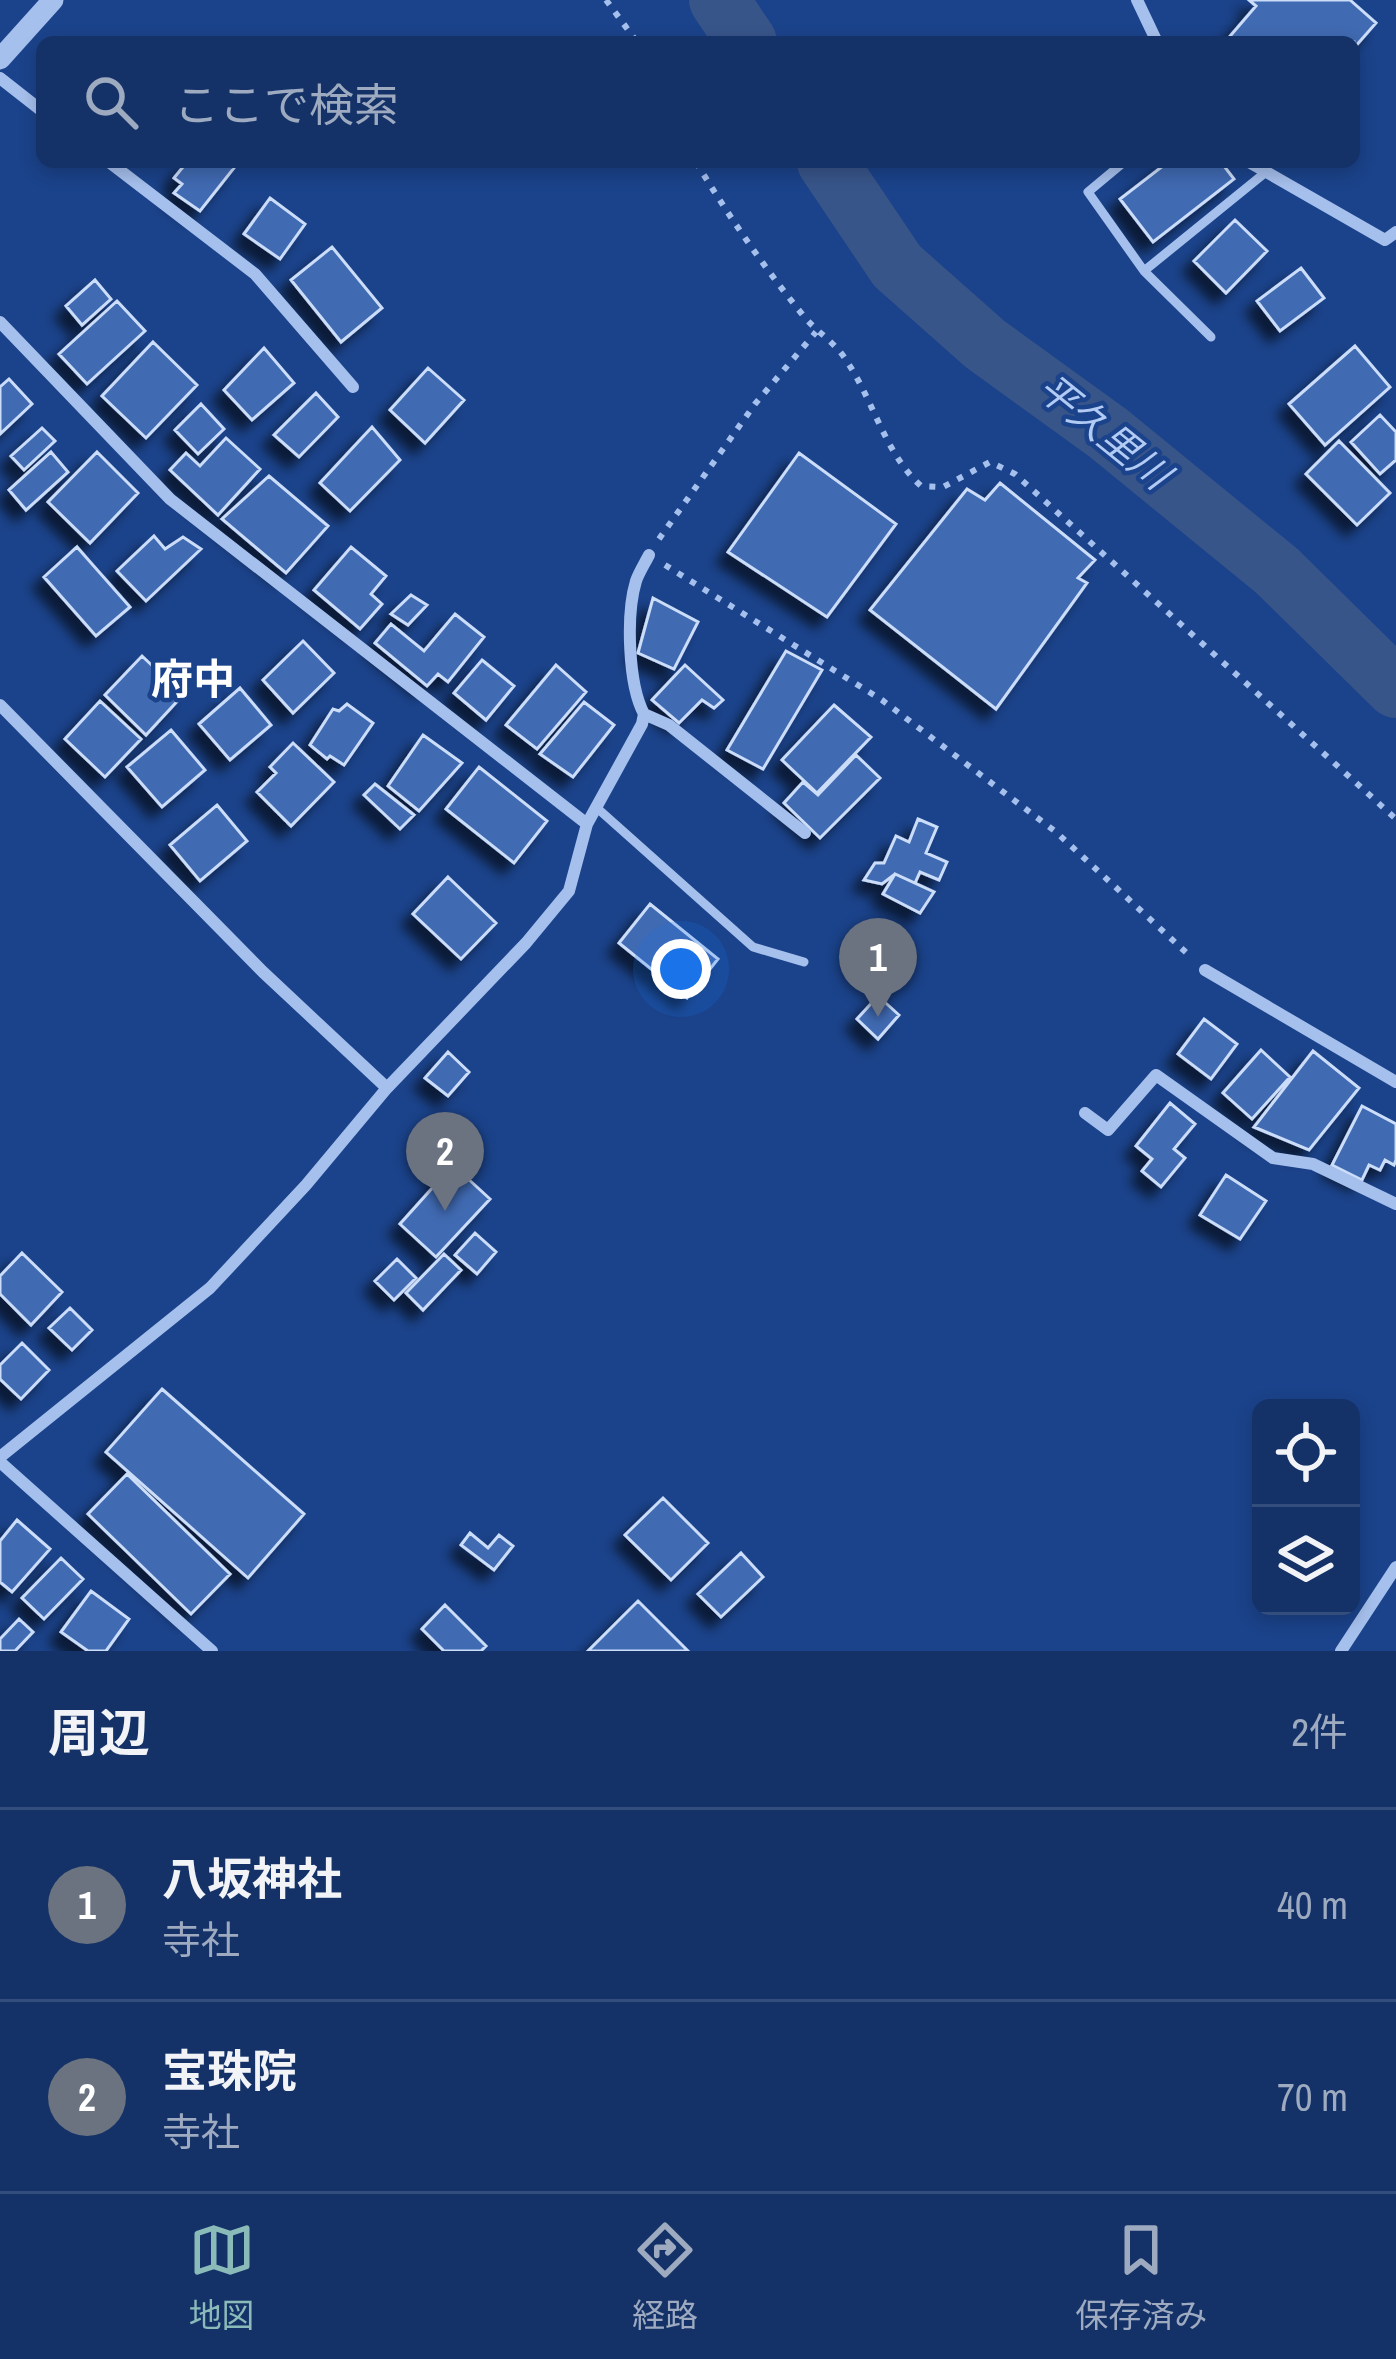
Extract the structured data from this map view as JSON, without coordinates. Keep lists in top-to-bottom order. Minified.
{"districts":["府中"],"water":["平久里川"],"page":{"search":"ここで検索","pins":["1","2"],"heading":["周辺","2件"],"list":[{"mark":"1","name":"八坂神社","note":"寺社","value":"40 m"},{"mark":"2","name":"宝珠院","note":"寺社","value":"70 m"}],"nav":["地図","経路","保存済み"]}}
